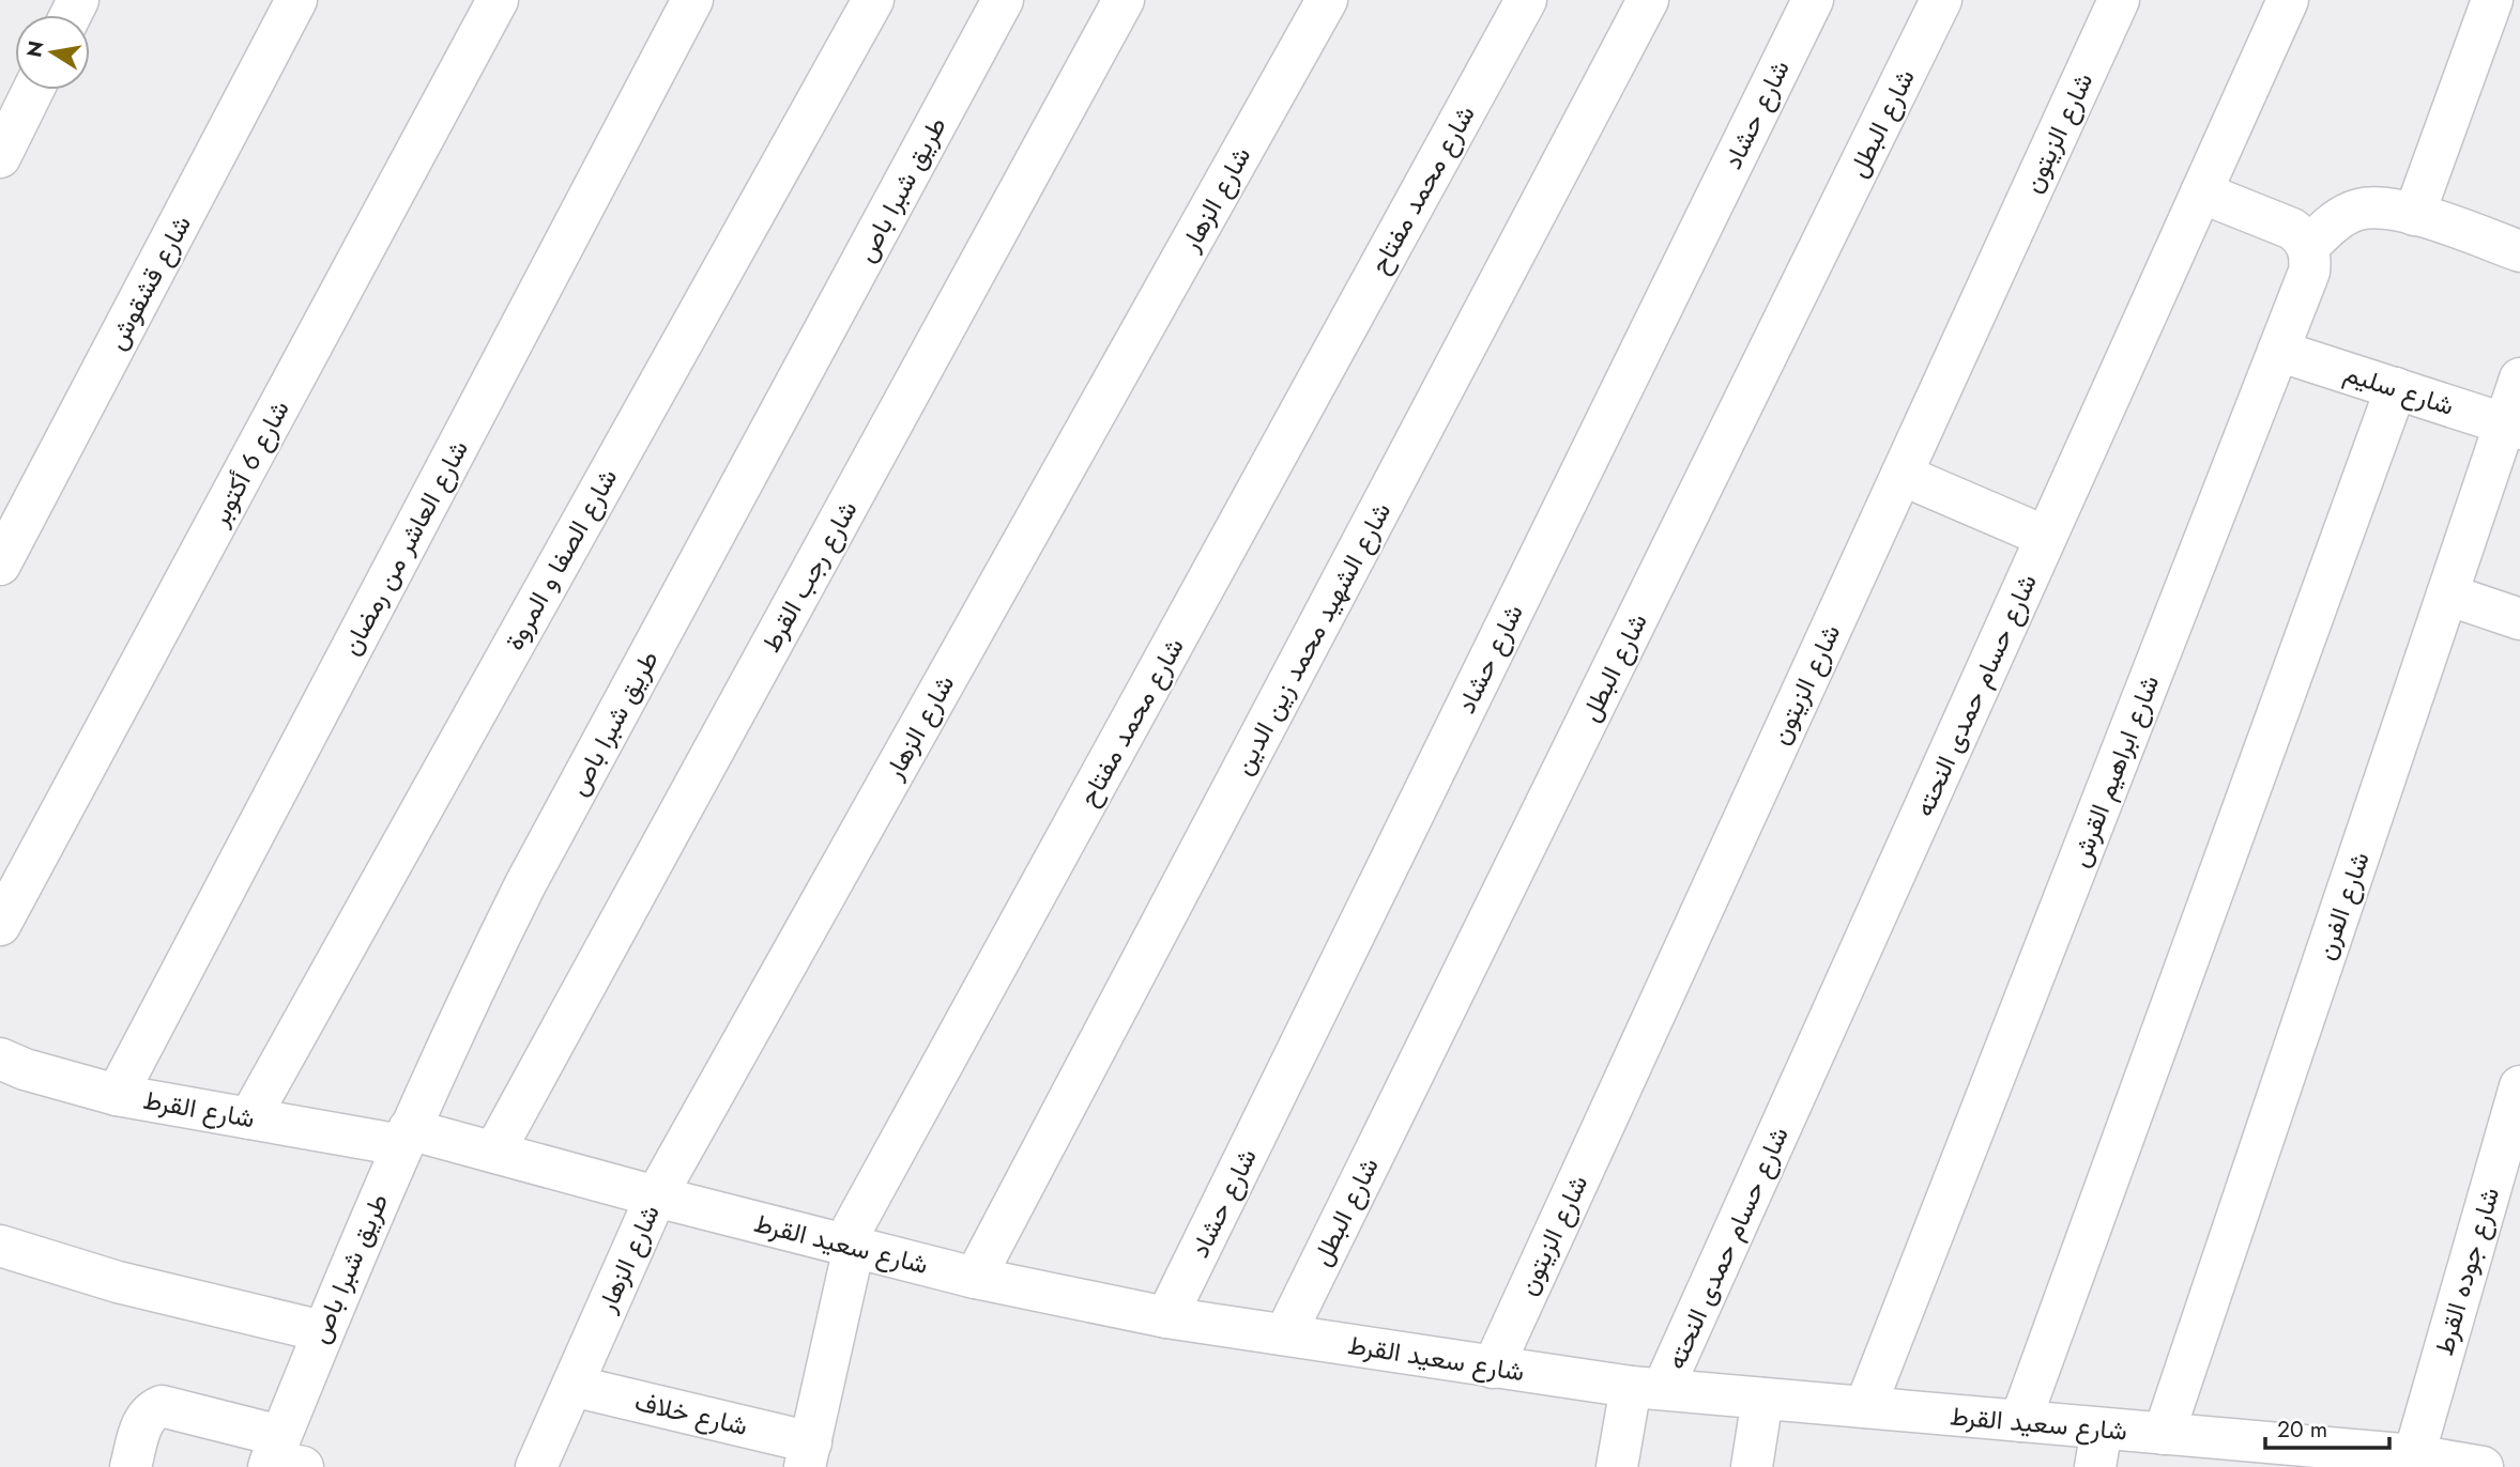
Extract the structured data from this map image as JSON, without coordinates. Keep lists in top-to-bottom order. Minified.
{"streets":{"street":["شارع حشاد","شارع البطل","شارع الزيتون","طريق شبرا باص","شارع محمد مفتاح","شارع الزهار","شارع قشقوش","شارع سليم","شارع 6 أكتوبر","شارع العاشر من رمضان","شارع الصفا و المروة","شارع رجب القرط","شارع الشهيد محمد زين الدين","شارع حسام حمدى النحته","شارع ابراهيم القرش","شارع الفرن","شارع القرط","شارع سعيد القرط","شارع جوده القرط","شارع خلاف"]},"crossings":[["شارع حشاد","شارع سعيد القرط"],["شارع البطل","شارع سعيد القرط"],["شارع الزيتون","شارع سعيد القرط"],["طريق شبرا باص","شارع القرط"],["طريق شبرا باص","شارع سعيد القرط"],["شارع محمد مفتاح","شارع سعيد القرط"],["شارع محمد مفتاح","شارع خلاف"],["شارع الزهار","شارع سعيد القرط"],["شارع الزهار","شارع خلاف"],["شارع سليم","شارع ابراهيم القرش"],["شارع سليم","شارع الفرن"],["شارع العاشر من رمضان","شارع القرط"],["شارع الصفا و المروة","شارع القرط"],["شارع رجب القرط","شارع سعيد القرط"],["شارع الشهيد محمد زين الدين","شارع سعيد القرط"],["شارع حسام حمدى النحته","شارع سعيد القرط"],["شارع ابراهيم القرش","شارع سعيد القرط"],["شارع الفرن","شارع سعيد القرط"],["شارع القرط","شارع سعيد القرط"],["شارع سعيد القرط","شارع جوده القرط"]],"scale_bar":"20 m","north":"left"}
